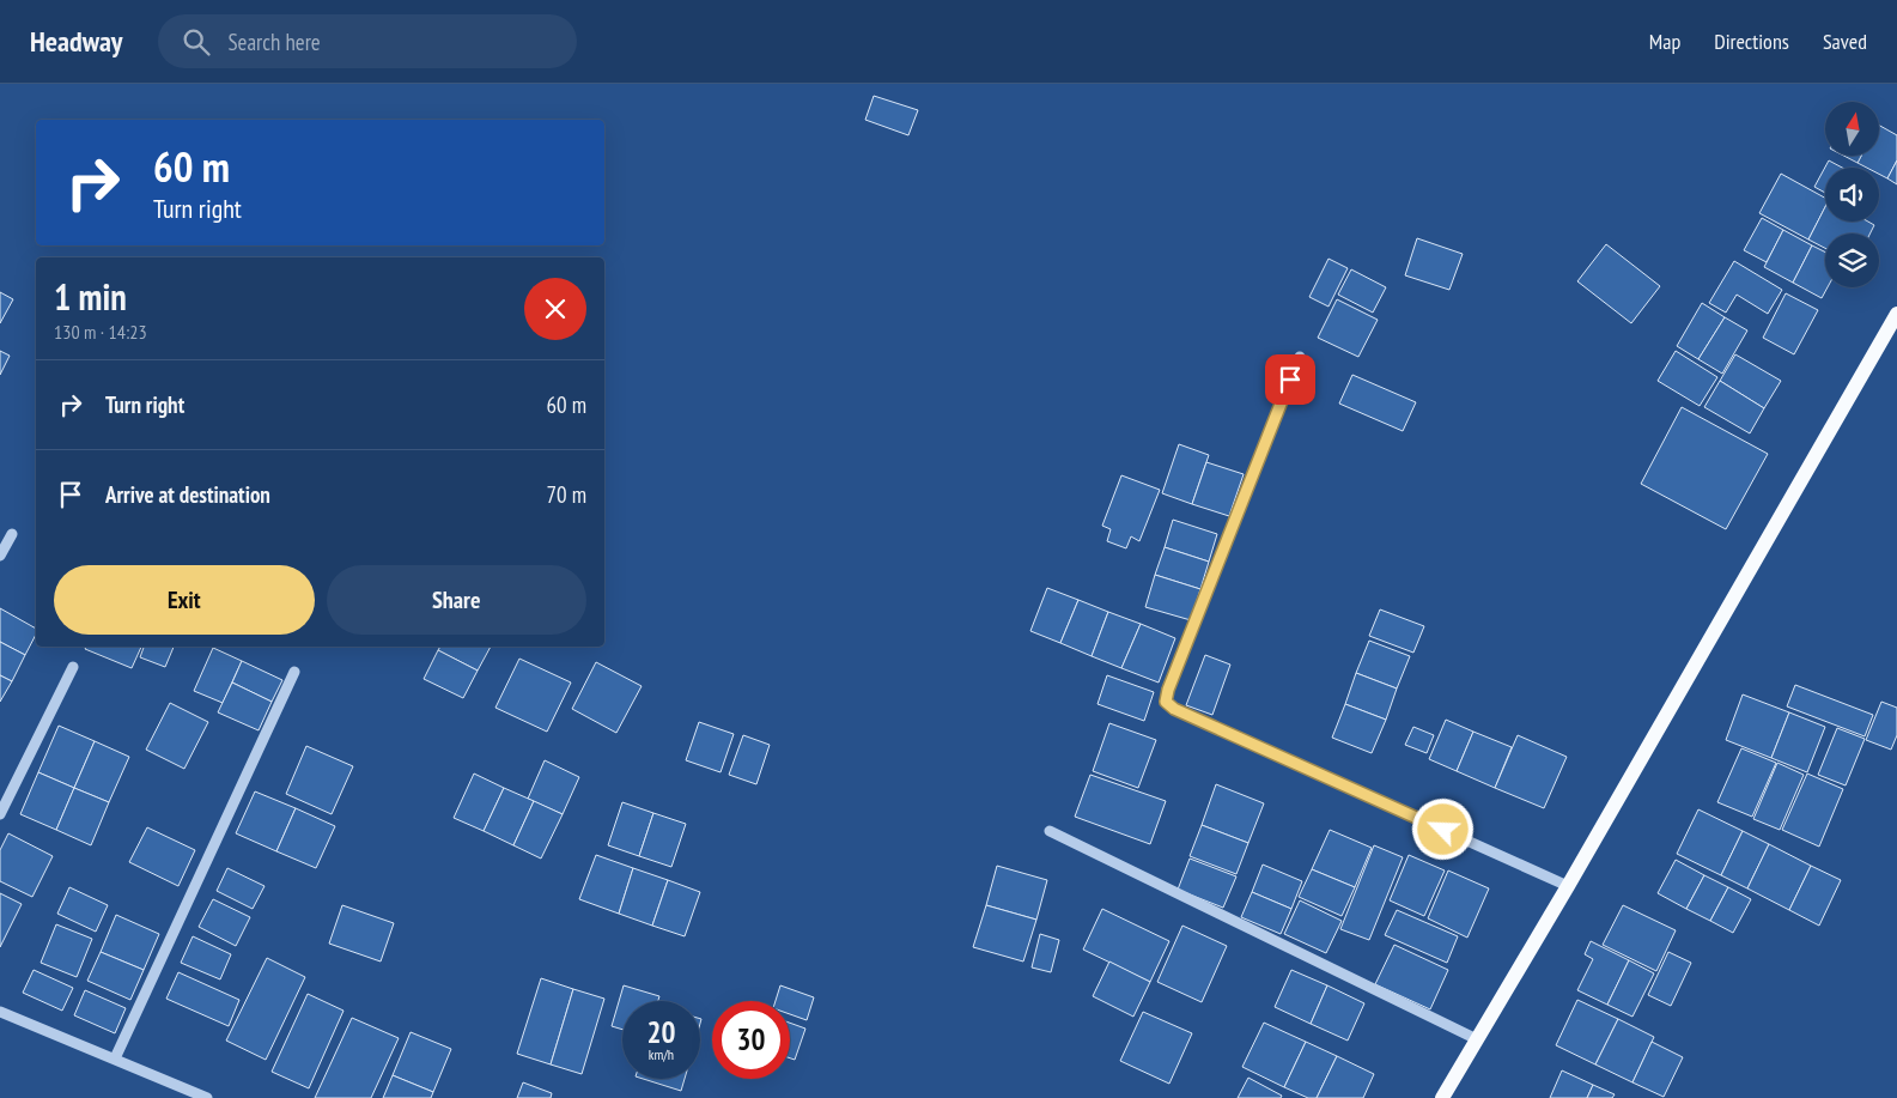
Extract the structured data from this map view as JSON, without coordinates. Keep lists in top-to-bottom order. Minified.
{"north":"top","page":{"header":"Headway","search":"Search here","nav":["Map","Directions","Saved"],"turn":["60 m","Turn right"],"heading":["1 min","130 m · 14:23"],"list":[{"name":"Turn right","value":"60 m"},{"name":"Arrive at destination","value":"70 m"}],"buttons":["Exit","Share"],"speed":"20 km/h","limit":"30"}}
